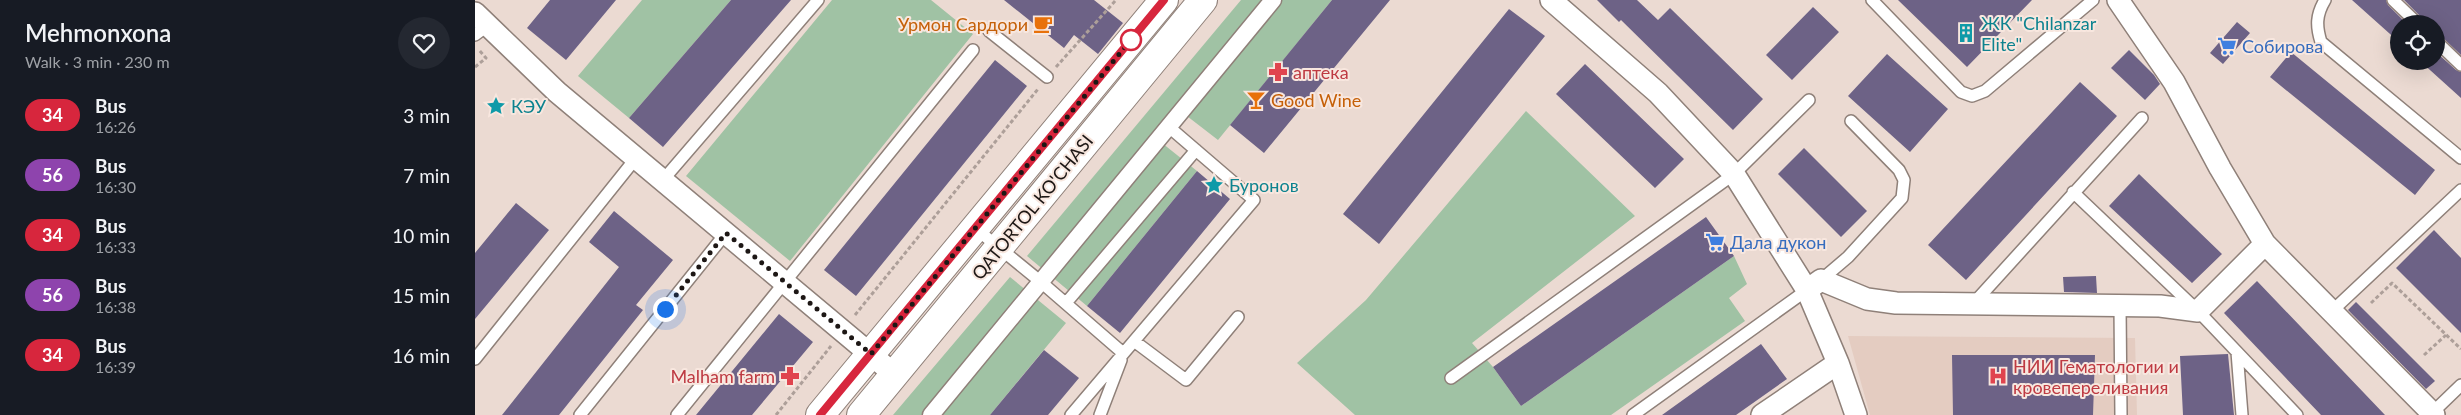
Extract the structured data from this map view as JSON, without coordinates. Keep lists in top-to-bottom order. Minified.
{"streets":{"main road":["QATORTOL KO'CHASI"]},"places":{"cafe":["Урмон Сардори"],"building":["ЖК \"Chilanzar Elite\""],"supermarket":["Собирова","Дала дукон"],"pharmacy":["аптека","Malham farm"],"bar":["Good Wine"],"place":["КЭУ","Буронов"],"hospital":["НИИ Гематологии и кровепереливания"]},"lines":["bus line 34"],"page":{"heading":["Mehmonxona","Walk · 3 min · 230 m"],"list":[{"mark":"34","name":"Bus","note":"16:26","value":"3 min"},{"mark":"56","name":"Bus","note":"16:30","value":"7 min"},{"mark":"34","name":"Bus","note":"16:33","value":"10 min"},{"mark":"56","name":"Bus","note":"16:38","value":"15 min"},{"mark":"34","name":"Bus","note":"16:39","value":"16 min"}]}}
